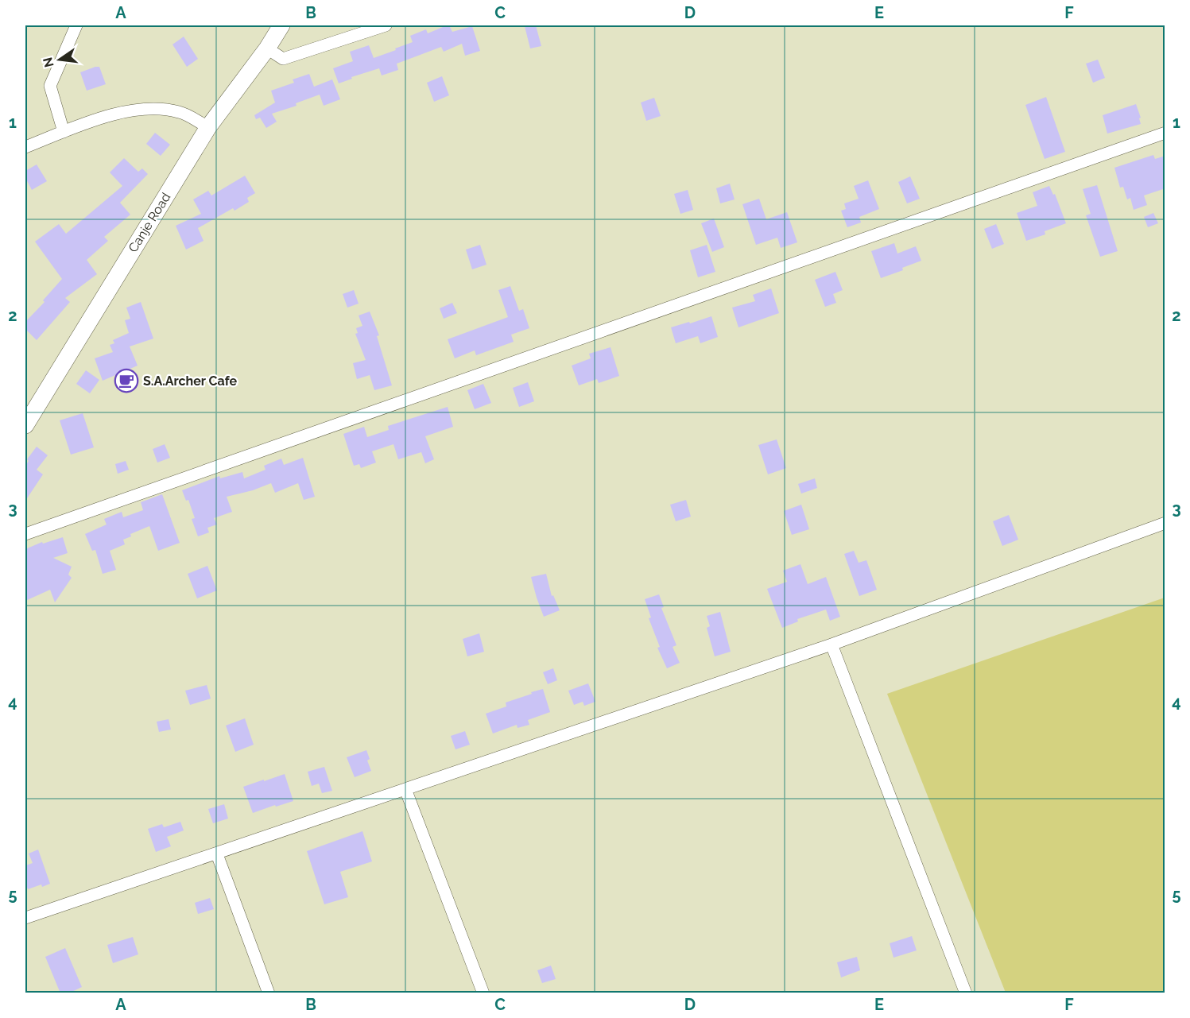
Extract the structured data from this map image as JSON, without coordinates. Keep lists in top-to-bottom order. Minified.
{"streets":{"street":["Canje Road"]},"places":{"cafe":["S.A.Archer Cafe"]},"north":"left","grid":{"columns":["A","B","C","D","E","F"],"rows":["1","2","3","4","5"]}}
